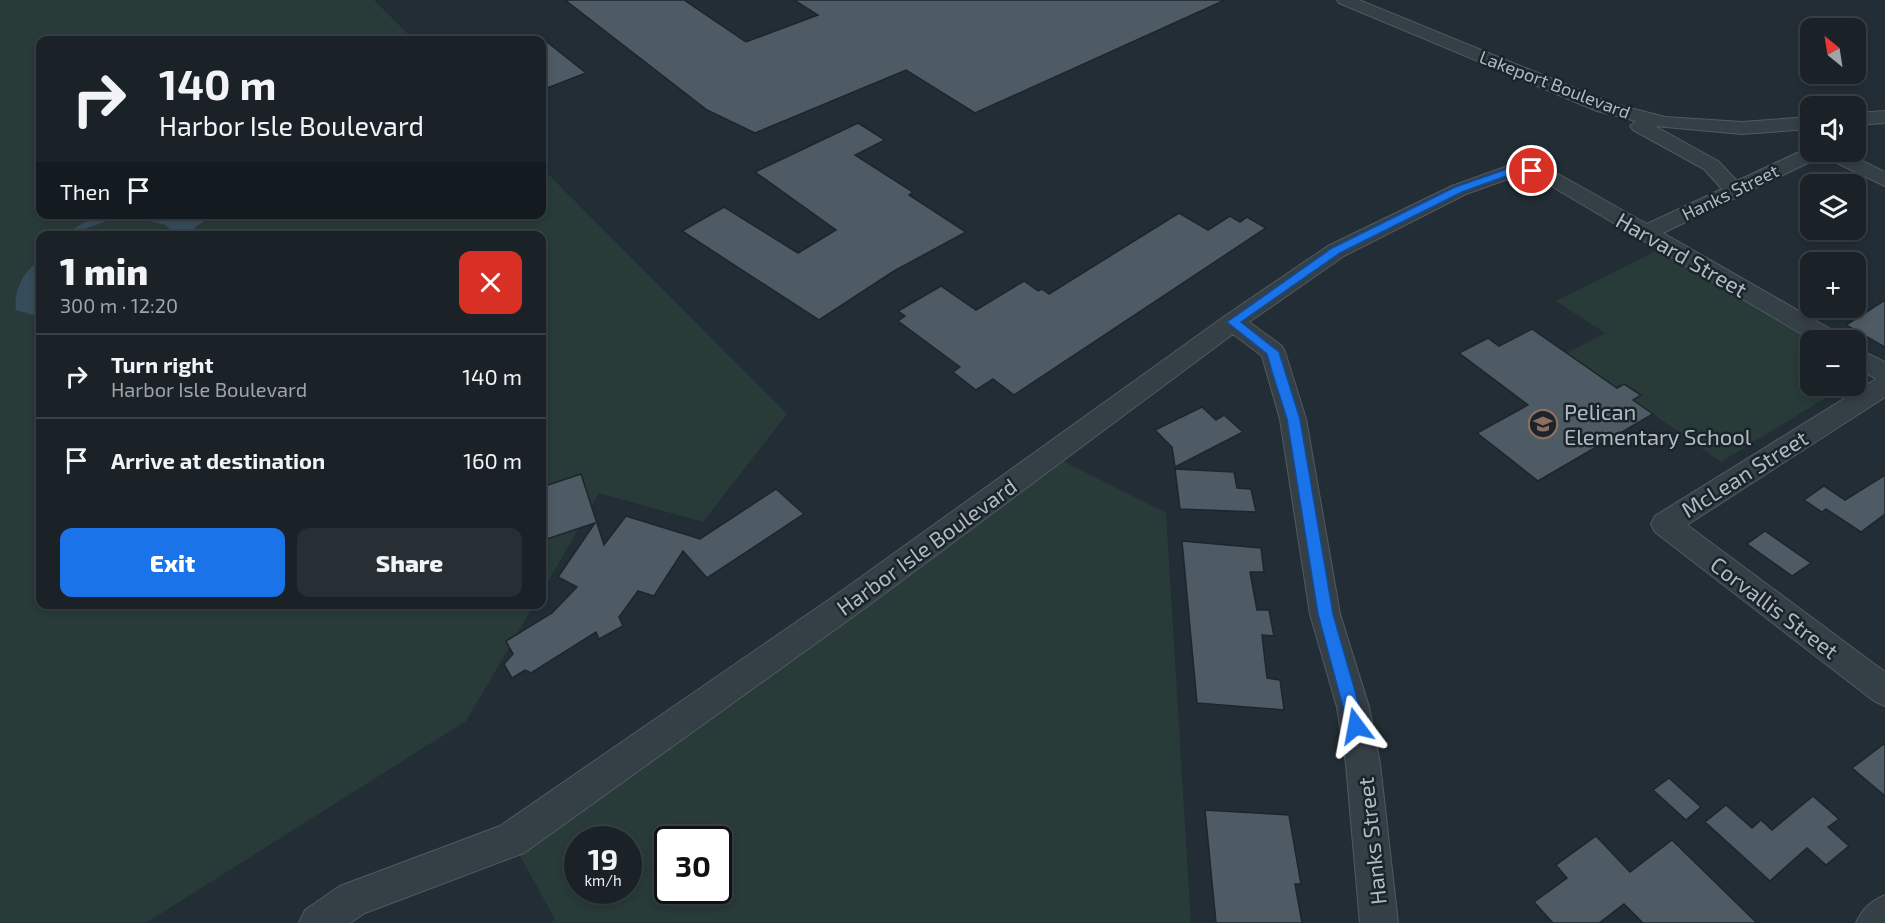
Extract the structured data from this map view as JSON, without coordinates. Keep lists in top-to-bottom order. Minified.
{"streets":{"street":["Lakeport Boulevard","Hanks Street","Harvard Street","McLean Street","Harbor Isle Boulevard","Corvallis Street"]},"crossings":[["Hanks Street","Harvard Street"],["Hanks Street","Harbor Isle Boulevard"],["Harvard Street","Harbor Isle Boulevard"],["McLean Street","Corvallis Street"]],"places":{"school or university":["Pelican Elementary School"]},"north":"top left","page":{"map_buttons":["+","−"],"turn":["140 m","Harbor Isle Boulevard"],"then":"Then","heading":["1 min","300 m · 12:20"],"list":[{"name":"Turn right","note":"Harbor Isle Boulevard","value":"140 m"},{"name":"Arrive at destination","value":"160 m"}],"buttons":["Exit","Share"],"speed":"19 km/h","limit":"30"}}
